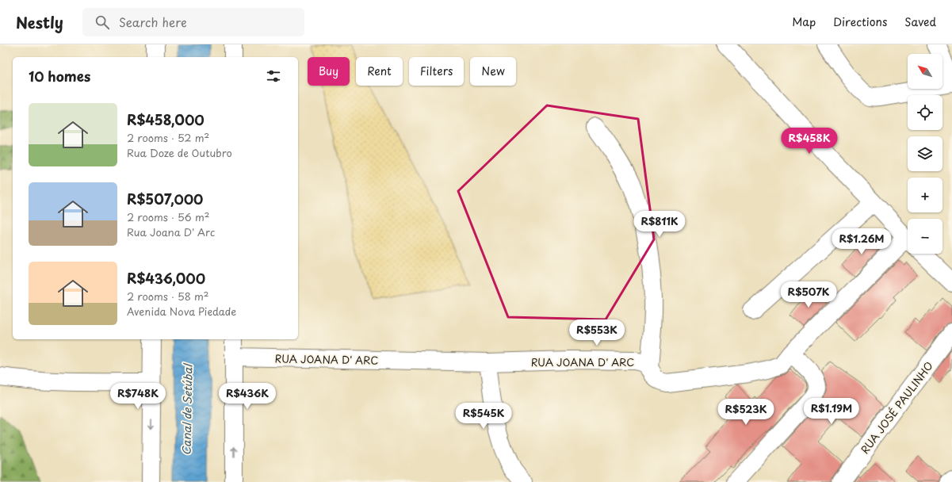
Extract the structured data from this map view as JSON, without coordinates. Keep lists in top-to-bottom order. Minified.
{"streets":{"street":["RUA JOANA D' ARC","RUA JOSÉ PAULINHO"]},"water":["Canal de Setúbal"],"north":"top left","page":{"header":"Nestly","search":"Search here","nav":["Map","Directions","Saved"],"map_buttons":["+","−"],"chip":["Buy","Rent","Filters","New"],"heading":"10 homes","list":[{"name":"R$458,000","note":"2 rooms · 52 m² · Rua Doze de Outubro"},{"name":"R$507,000","note":"2 rooms · 56 m² · Rua Joana D' Arc"},{"name":"R$436,000","note":"2 rooms · 58 m² · Avenida Nova Piedade"}],"price":["R$458K","R$811K","R$1.26M","R$507K","R$553K","R$748K","R$436K","R$1.19M","R$523K","R$545K"]}}
